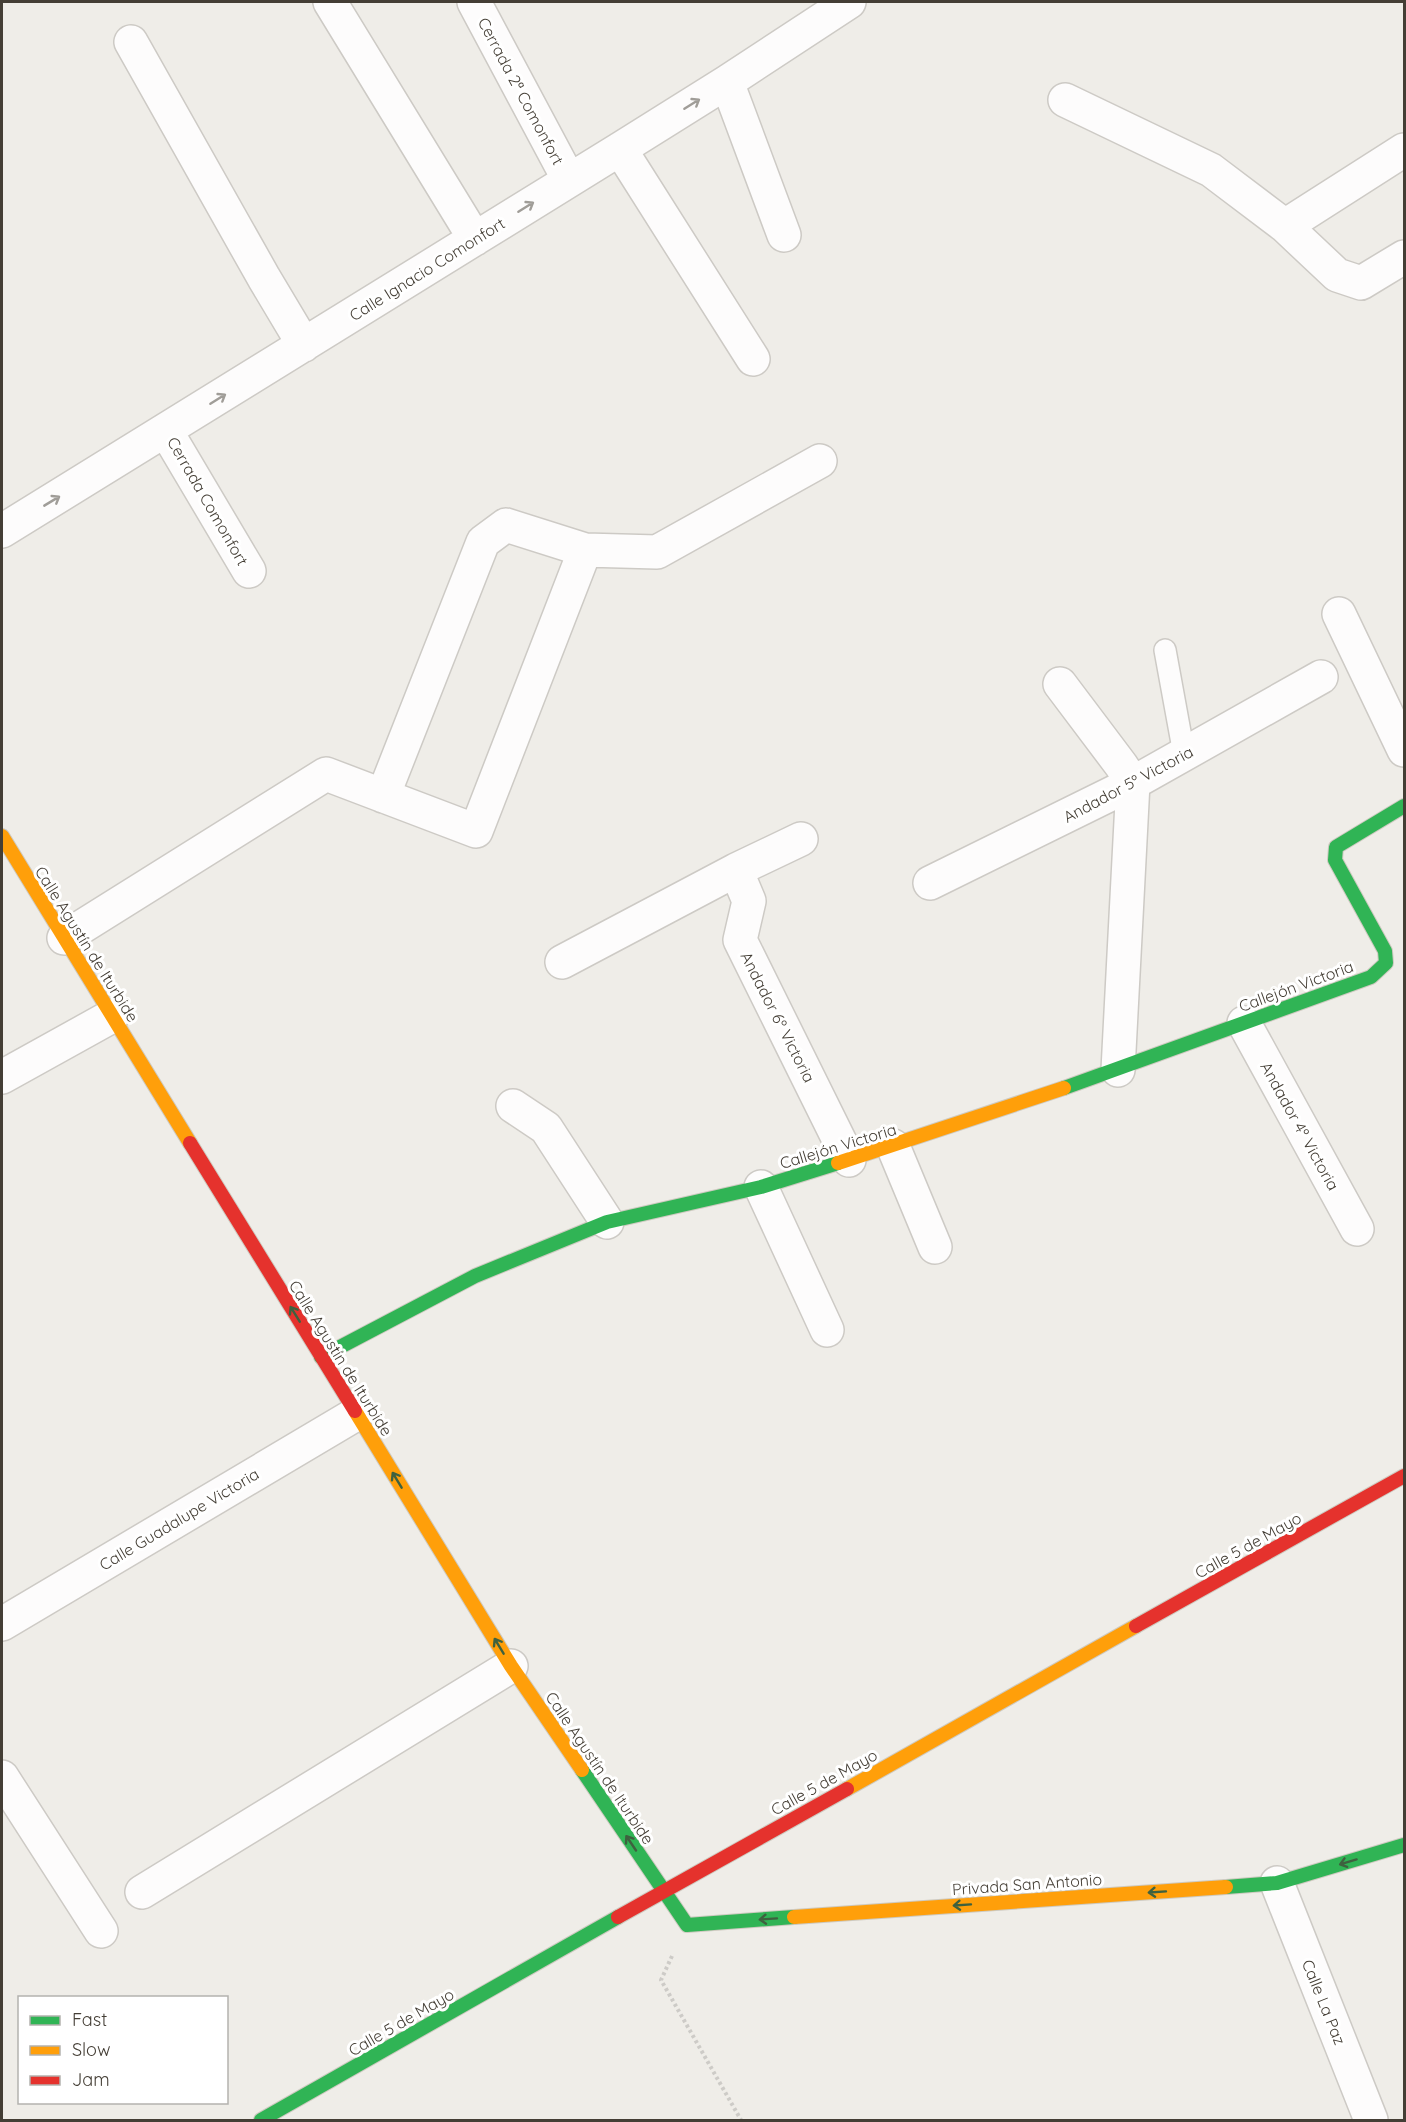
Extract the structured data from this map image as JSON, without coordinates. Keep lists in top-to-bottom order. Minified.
{"streets":{"street":["Cerrada 2ª Comonfort","Calle Ignacio Comonfort","Cerrada Comonfort","Andador 5º Victoria","Calle Agustín de Iturbide","Callejón Victoria","Andador 6º Victoria","Andador 4º Victoria","Calle Guadalupe Victoria","Calle 5 de Mayo","Privada San Antonio","Calle La Paz"]},"crossings":[["Cerrada 2ª Comonfort","Calle Ignacio Comonfort"],["Calle Ignacio Comonfort","Cerrada Comonfort"],["Calle Agustín de Iturbide","Callejón Victoria"],["Calle Agustín de Iturbide","Calle Guadalupe Victoria"],["Calle Agustín de Iturbide","Calle 5 de Mayo"],["Callejón Victoria","Andador 6º Victoria"],["Callejón Victoria","Andador 4º Victoria"],["Privada San Antonio","Calle La Paz"]],"one_way":["Calle Ignacio Comonfort","Calle Agustín de Iturbide","Privada San Antonio"],"legend":["Fast","Slow","Jam"]}
